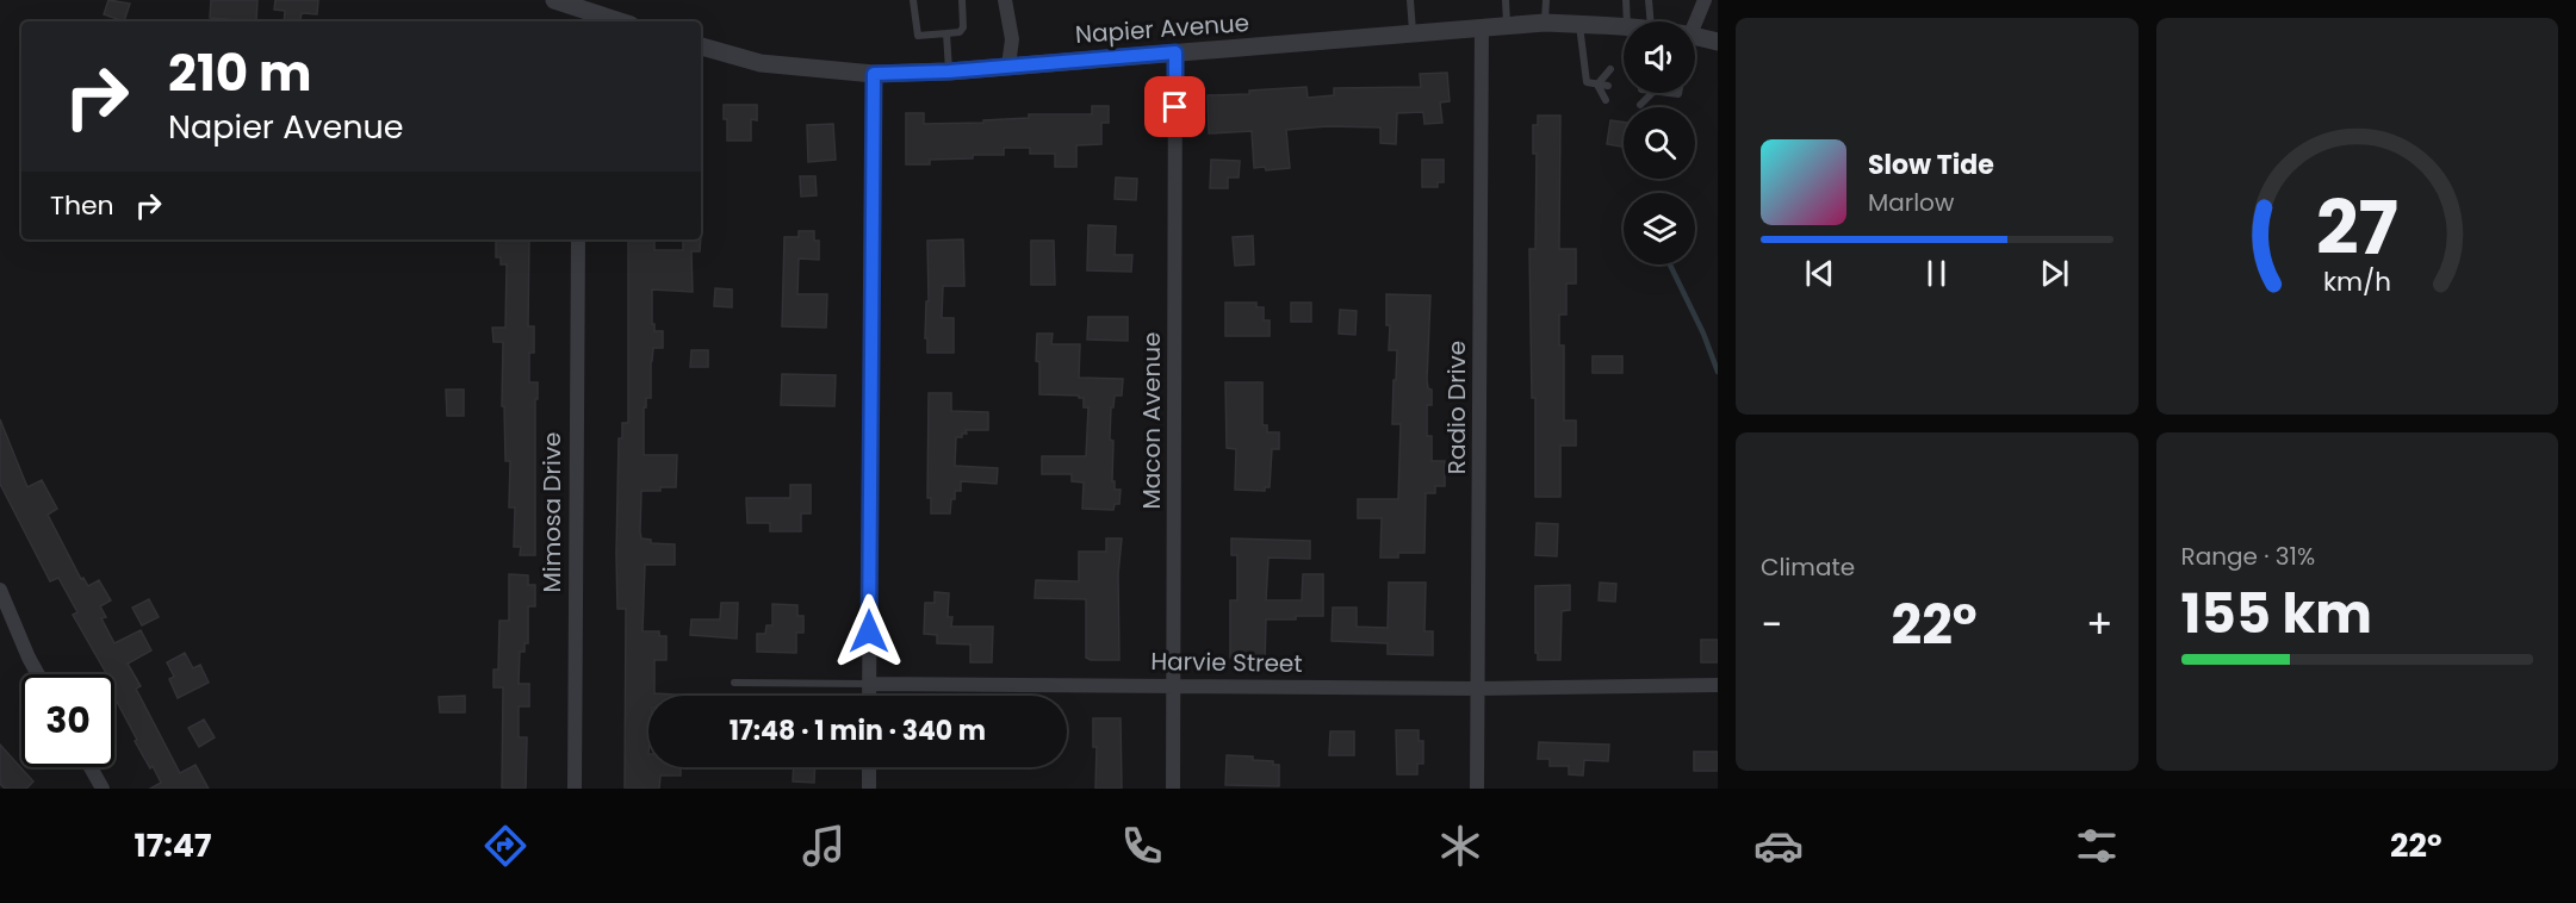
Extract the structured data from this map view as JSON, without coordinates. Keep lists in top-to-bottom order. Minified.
{"streets":{"street":["Napier Avenue","Radio Drive","Macon Avenue","Mimosa Drive","Harvie Street"]},"crossings":[["Napier Avenue","Radio Drive"],["Napier Avenue","Macon Avenue"],["Radio Drive","Harvie Street"],["Macon Avenue","Harvie Street"]],"page":{"turn":["210 m","Napier Avenue"],"song":["Slow Tide","Marlow"],"then":"Then","tile":["Climate",["Range · 31%","155 km"]],"heat":["−","22°","+"],"limit":"30","trip":"17:48 · 1 min · 340 m","tabs":["17:47","22°"],"gauge":["27","km/h"]}}
